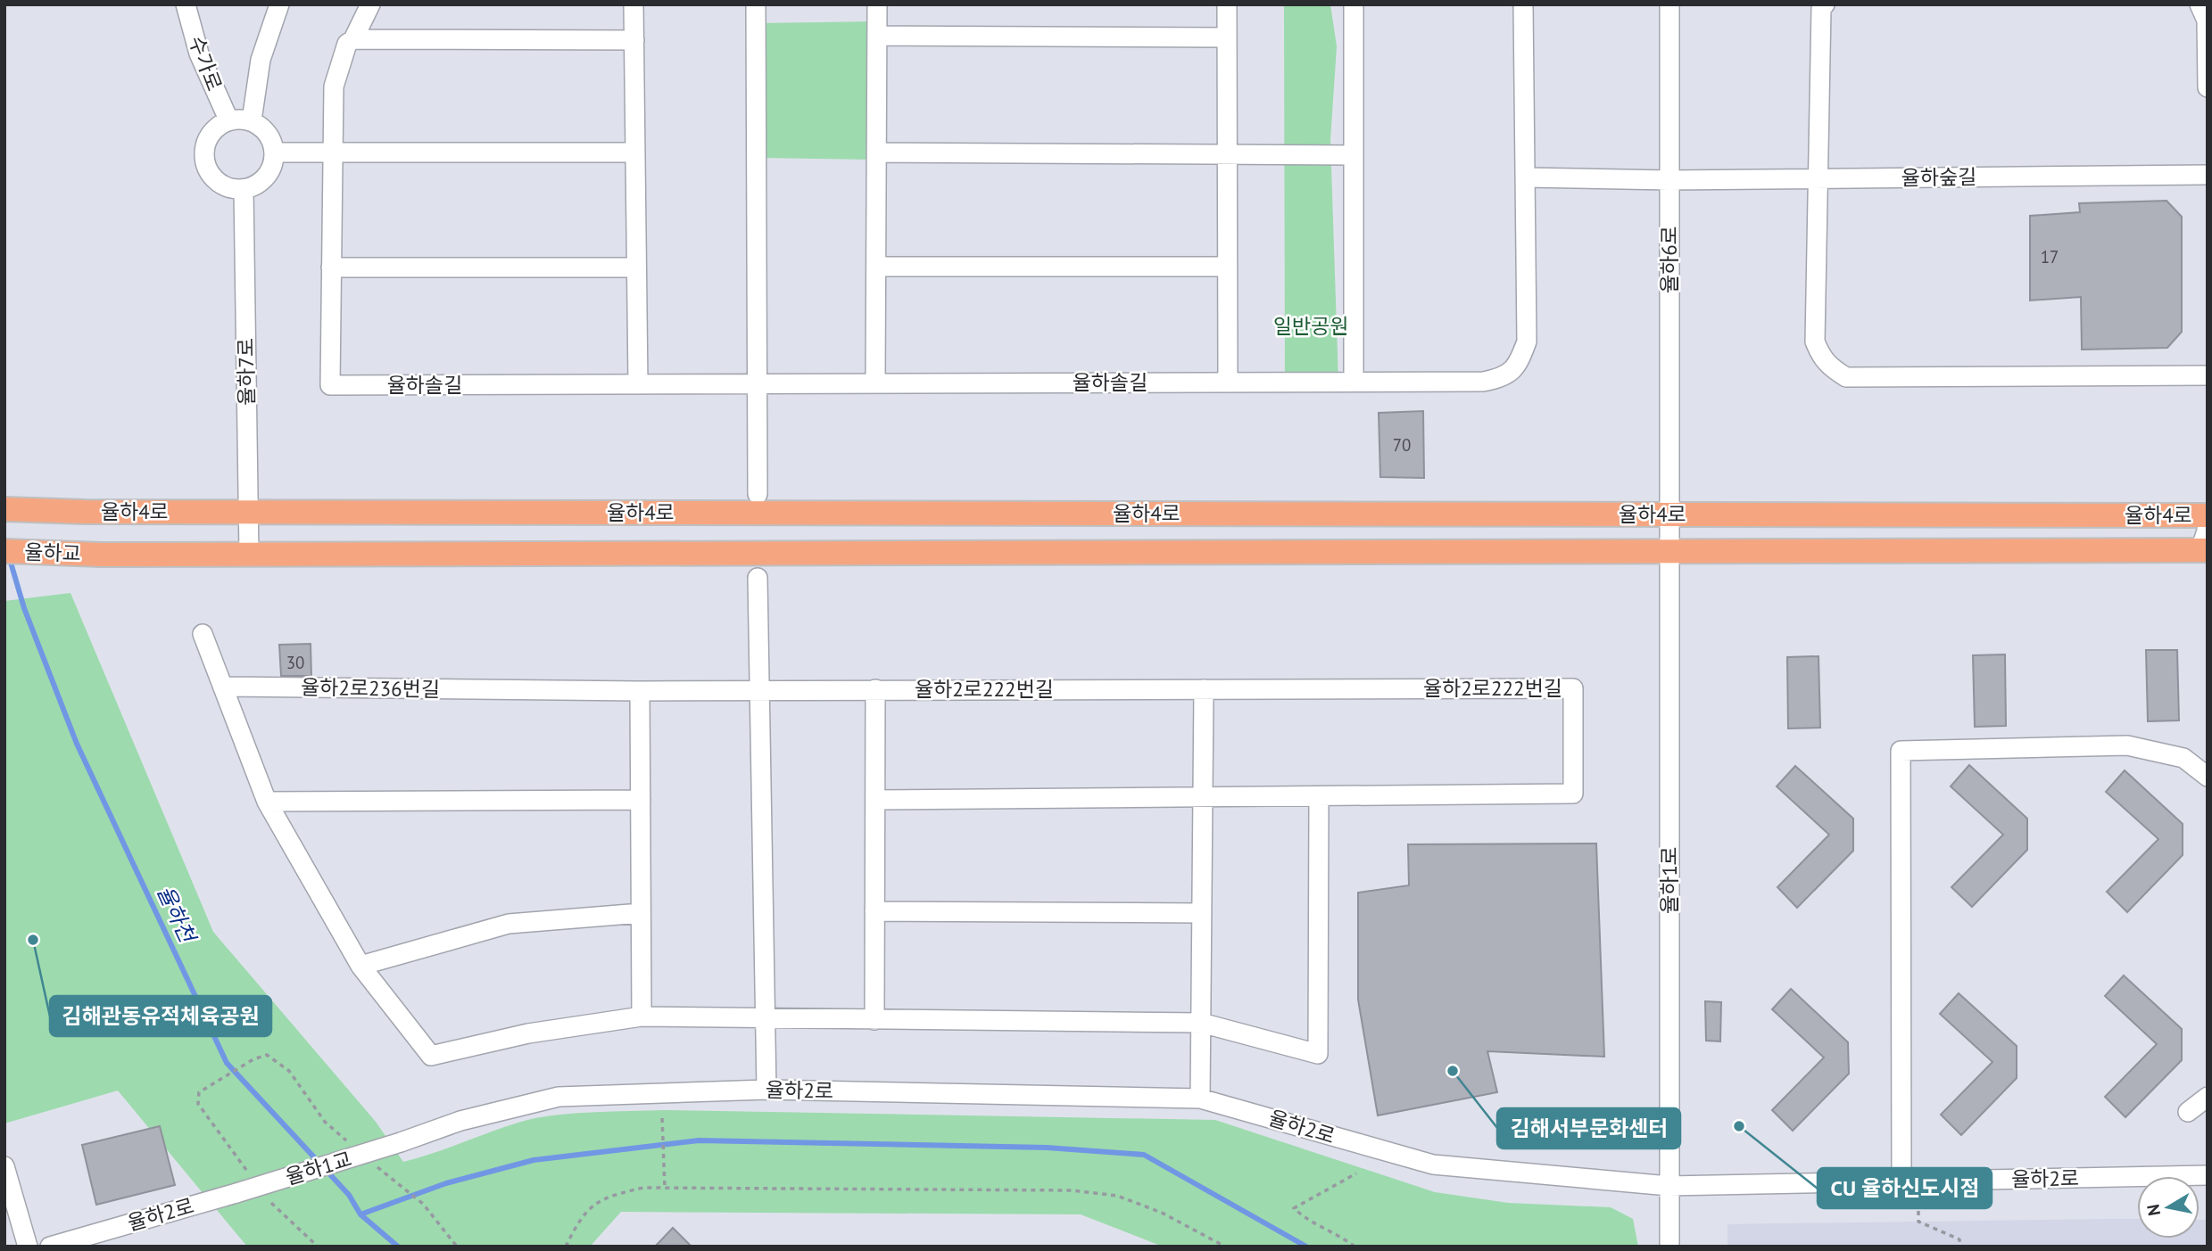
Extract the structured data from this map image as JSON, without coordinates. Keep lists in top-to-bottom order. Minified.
{"streets":{"main road":["율하4로","율하교"],"street":["수가로","율하숲길","율하6로","율하7로","율하솔길","율하2로236번길","율하2로222번길","율하1로","율하2로","율하1교"]},"crossings":[["수가로","율하7로"],["율하숲길","율하6로"],["율하숲길","율하솔길"],["율하6로","율하4로"],["율하6로","율하1로"],["율하7로","율하4로"],["율하4로","율하교"],["율하4로","율하1로"],["율하2로236번길","율하2로222번길"],["율하1로","율하2로"],["율하2로","율하1교"]],"water":["율하천"],"parks":["일반공원"],"places":["김해관동유적체육공원","김해서부문화센터","CU 율하신도시점"],"house_numbers":["17","70","30"],"north":"left"}
